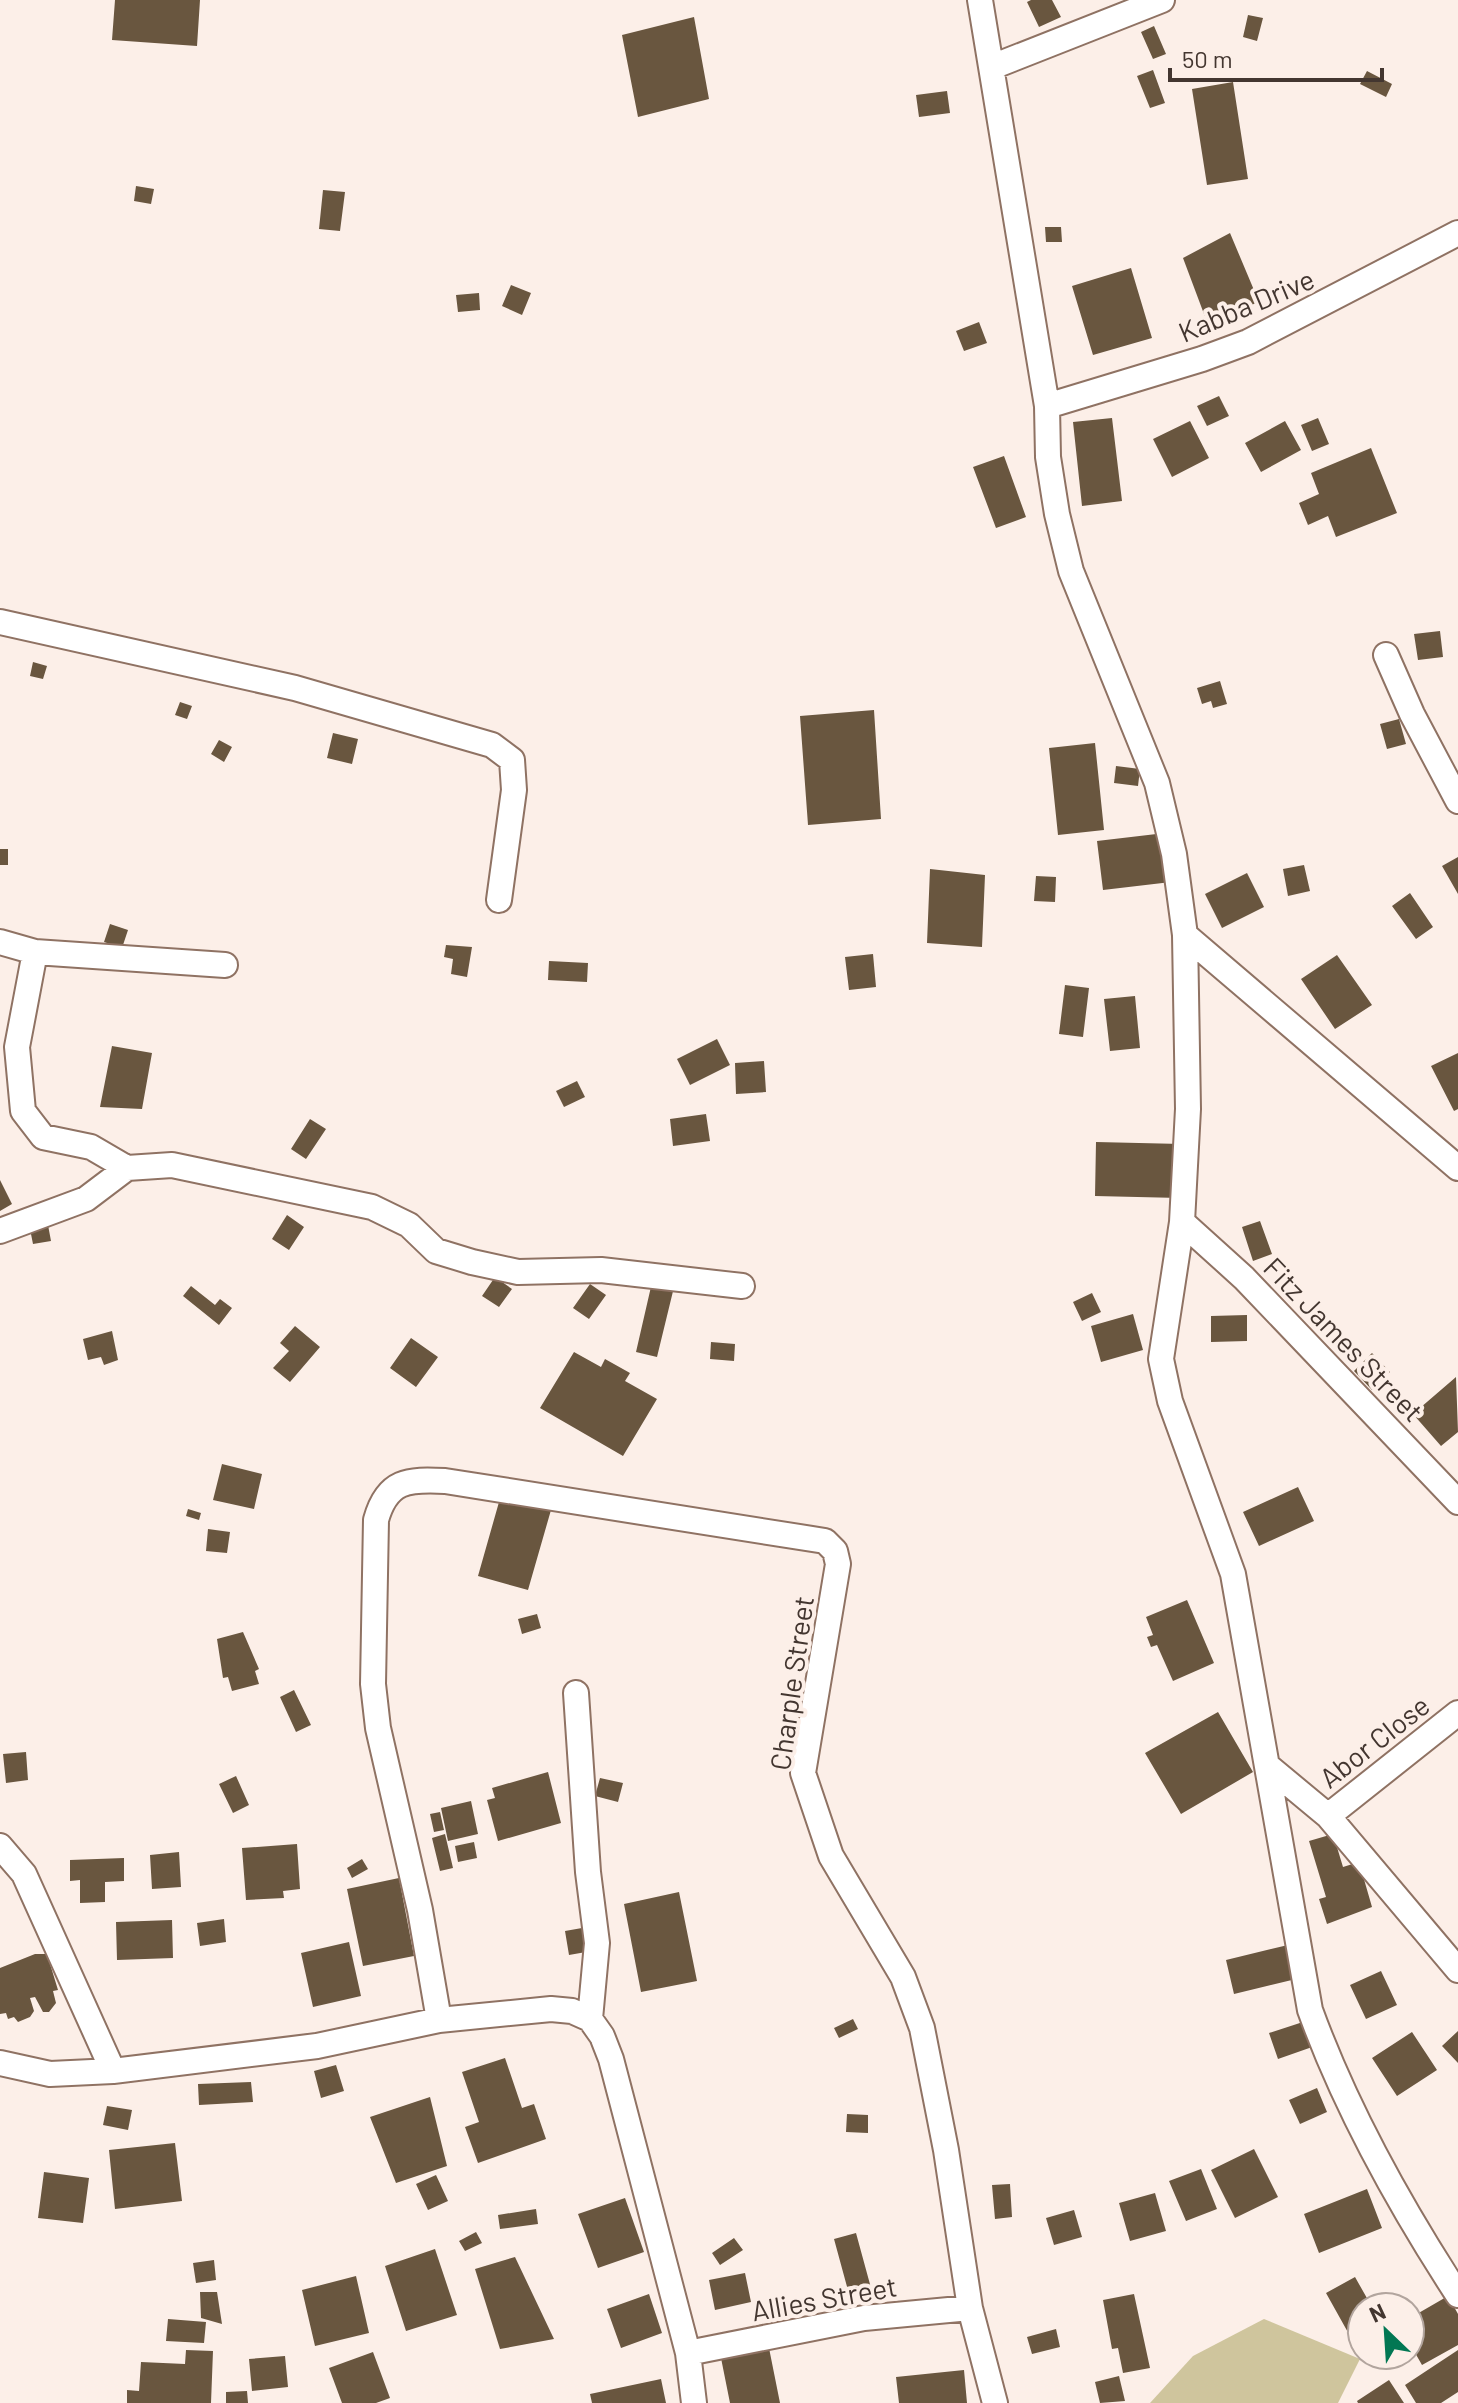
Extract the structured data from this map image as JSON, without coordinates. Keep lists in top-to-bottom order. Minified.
{"streets":{"street":["Kabba Drive","Fitz James Street","Charple Street","Abor Close","Allies Street"]},"crossings":[["Charple Street","Allies Street"]],"scale_bar":"50 m","north":"top left"}
